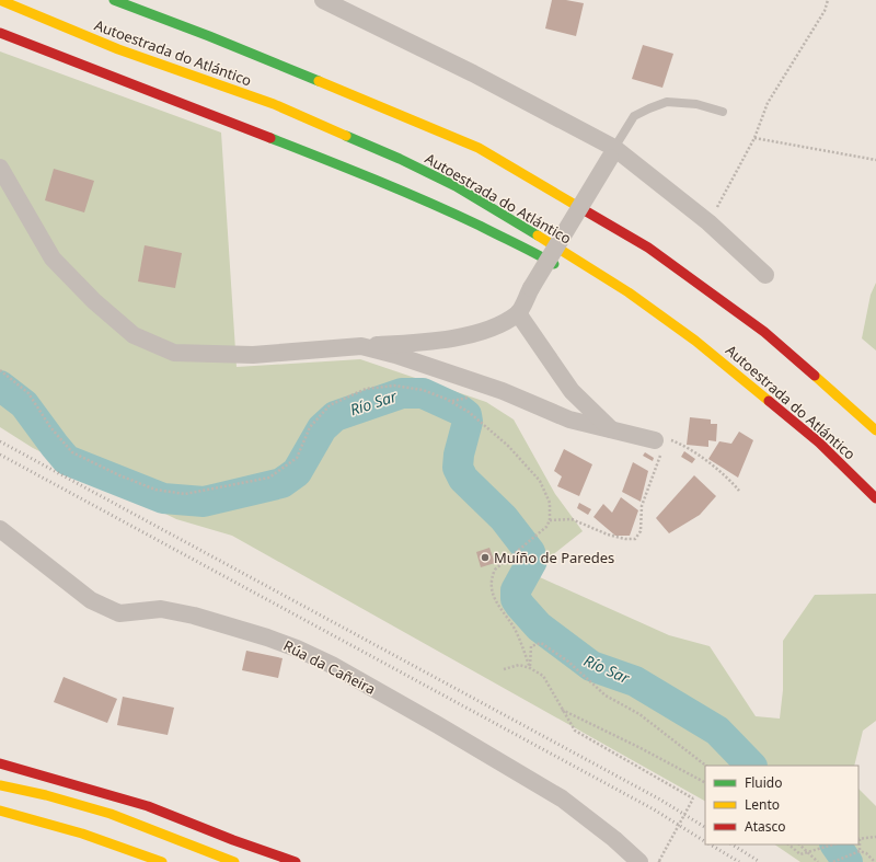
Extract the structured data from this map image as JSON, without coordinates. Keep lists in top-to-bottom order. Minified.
{"streets":{"highway":["Autoestrada do Atlántico"],"street":["Rúa da Cañeira"]},"water":["Río Sar"],"places":["Muíño de Paredes"],"legend":["Fluido","Lento","Atasco"]}
